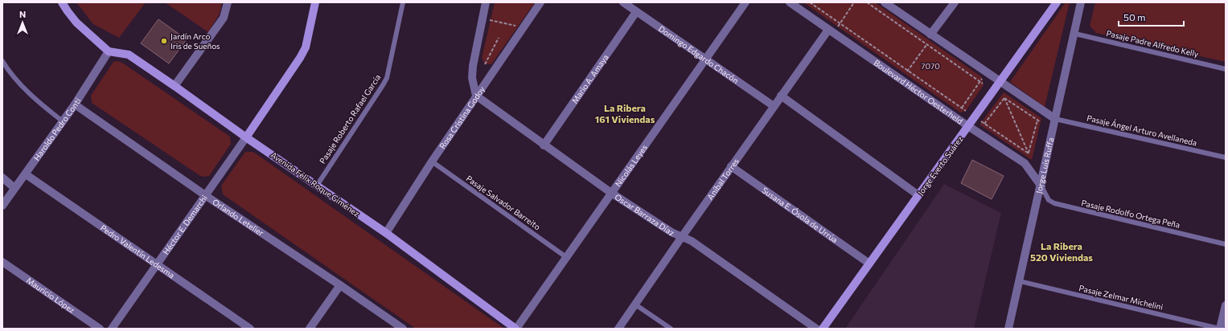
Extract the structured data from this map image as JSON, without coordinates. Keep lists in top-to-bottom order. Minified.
{"streets":{"street":["Domingo Edgardo Chacón","Mario A. Amaya","Boulevard Héctor Oesterheld","Rosa Cristina Godoy","Haroldo Pedro Conti","Nicolás Leyes","Jorge Everto Suárez","Jorge Luis Ruffa","Aníbal Torres","Avenida Félix Roque Giménez","Oscar Barraza Díaz","Susana E. Ósola de Urrúa","Orlando Letelier","Héctor E. Demarchi","Pedro Valentín Ledesma","Mauricio López"],"lane":["Pasaje Padre Alfredo Kelly","Pasaje Roberto Rafael García","Pasaje Ángel Arturo Avellaneda","Pasaje Salvador Barreito","Pasaje Rodolfo Ortega Peña","Pasaje Zelmar Michelini"]},"crossings":[["Pasaje Padre Alfredo Kelly","Jorge Luis Ruffa"],["Domingo Edgardo Chacón","Mario A. Amaya"],["Domingo Edgardo Chacón","Nicolás Leyes"],["Domingo Edgardo Chacón","Aníbal Torres"],["Mario A. Amaya","Oscar Barraza Díaz"],["Boulevard Héctor Oesterheld","Jorge Everto Suárez"],["Boulevard Héctor Oesterheld","Jorge Luis Ruffa"],["Boulevard Héctor Oesterheld","Aníbal Torres"],["Boulevard Héctor Oesterheld","Pasaje Rodolfo Ortega Peña"],["Rosa Cristina Godoy","Avenida Félix Roque Giménez"],["Rosa Cristina Godoy","Pasaje Salvador Barreito"],["Rosa Cristina Godoy","Oscar Barraza Díaz"],["Pasaje Roberto Rafael García","Avenida Félix Roque Giménez"],["Haroldo Pedro Conti","Avenida Félix Roque Giménez"],["Haroldo Pedro Conti","Orlando Letelier"],["Haroldo Pedro Conti","Pedro Valentín Ledesma"],["Pasaje Ángel Arturo Avellaneda","Jorge Luis Ruffa"],["Nicolás Leyes","Avenida Félix Roque Giménez"],["Nicolás Leyes","Pasaje Salvador Barreito"],["Nicolás Leyes","Oscar Barraza Díaz"],["Jorge Everto Suárez","Susana E. Ósola de Urrúa"],["Jorge Luis Ruffa","Pasaje Rodolfo Ortega Peña"],["Jorge Luis Ruffa","Pasaje Zelmar Michelini"],["Aníbal Torres","Oscar Barraza Díaz"],["Aníbal Torres","Susana E. Ósola de Urrúa"],["Avenida Félix Roque Giménez","Héctor E. Demarchi"],["Orlando Letelier","Héctor E. Demarchi"],["Héctor E. Demarchi","Pedro Valentín Ledesma"]],"districts":["La Ribera 161 Viviendas","La Ribera 520 Viviendas"],"parks":["7070"],"places":["Jardín Arco Iris de Sueños"],"scale_bar":"50 m","north":"top"}
